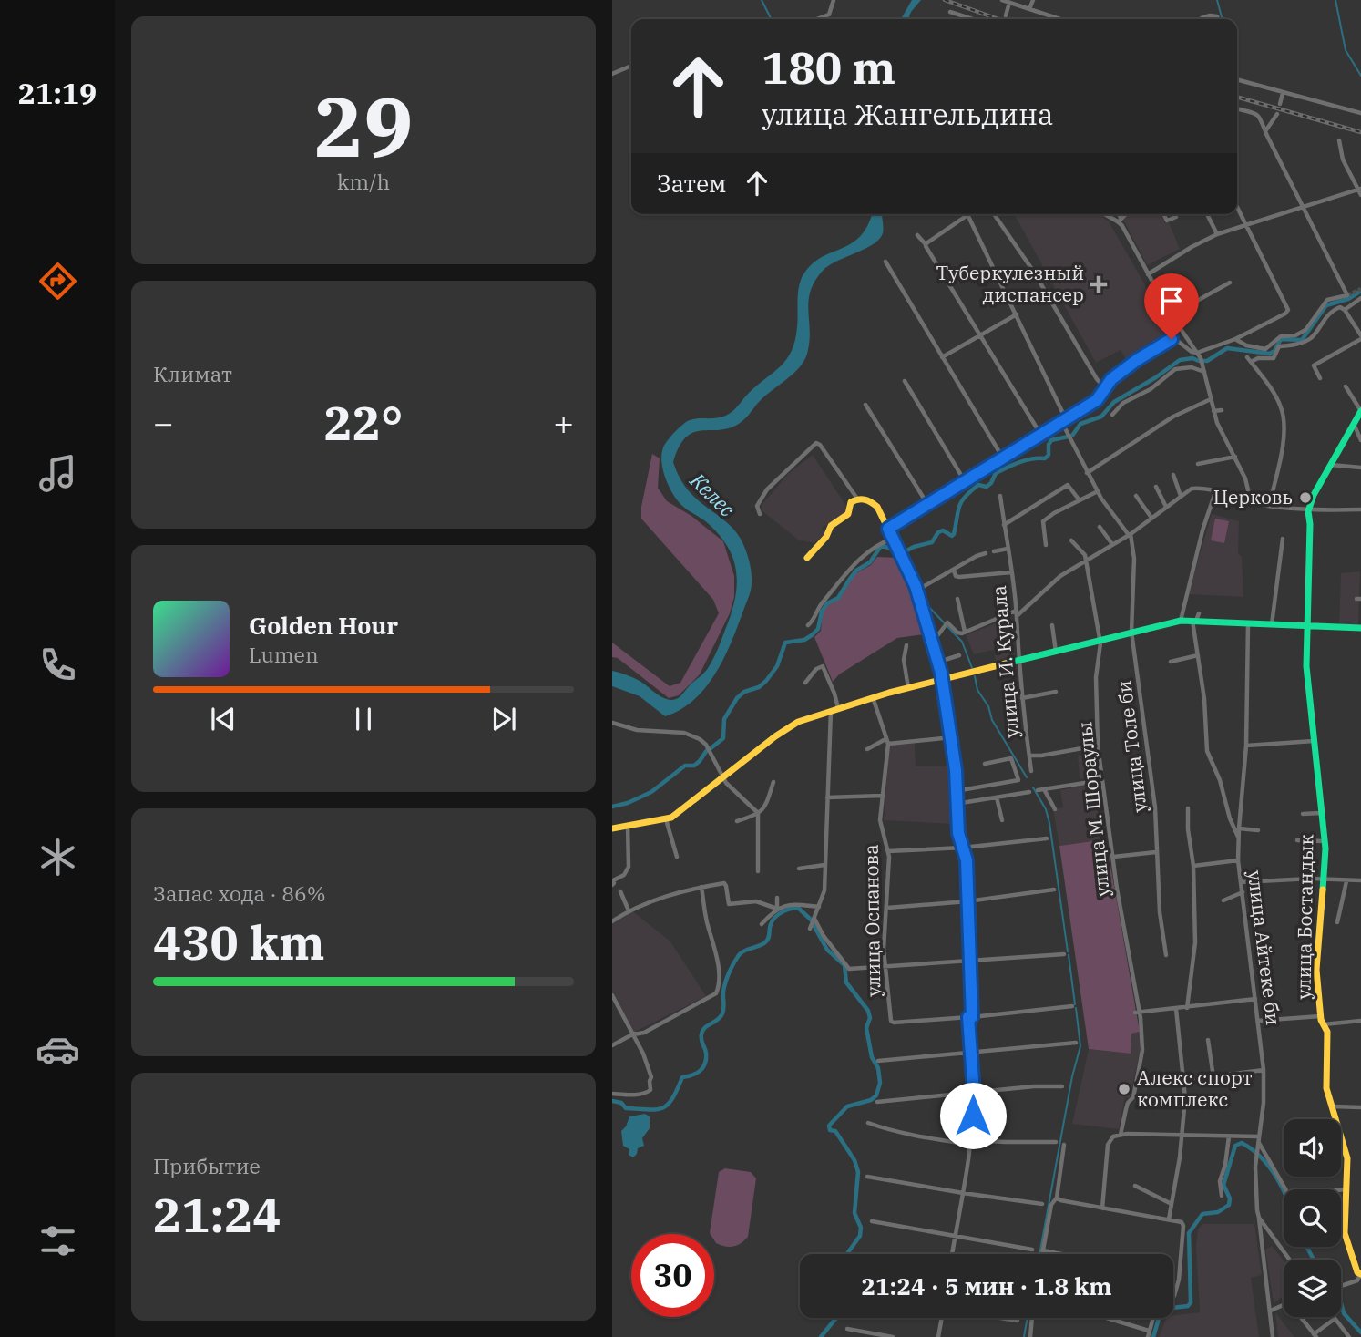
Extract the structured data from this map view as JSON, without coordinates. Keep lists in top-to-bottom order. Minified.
{"streets":{"street":["улица И. Курала","улица Толе би","улица М. Шораулы","улица Бостандык","улица Оспанова","улица Айтеке би"]},"crossings":[["улица И. Курала","улица М. Шораулы"]],"water":["Келес"],"places":{"health":["Туберкулезный диспансер"],"other":["Церковь","Алекс спорт комплекс"]},"page":{"tabs":"21:19","tile":[["29","km/h"],"Климат",["Запас хода · 86%","430 km"],["Прибытие","21:24"]],"turn":["180 m","улица Жангельдина"],"then":"Затем","heat":["−","22°","+"],"song":["Golden Hour","Lumen"],"limit":"30","trip":"21:24 · 5 мин · 1.8 km"}}
